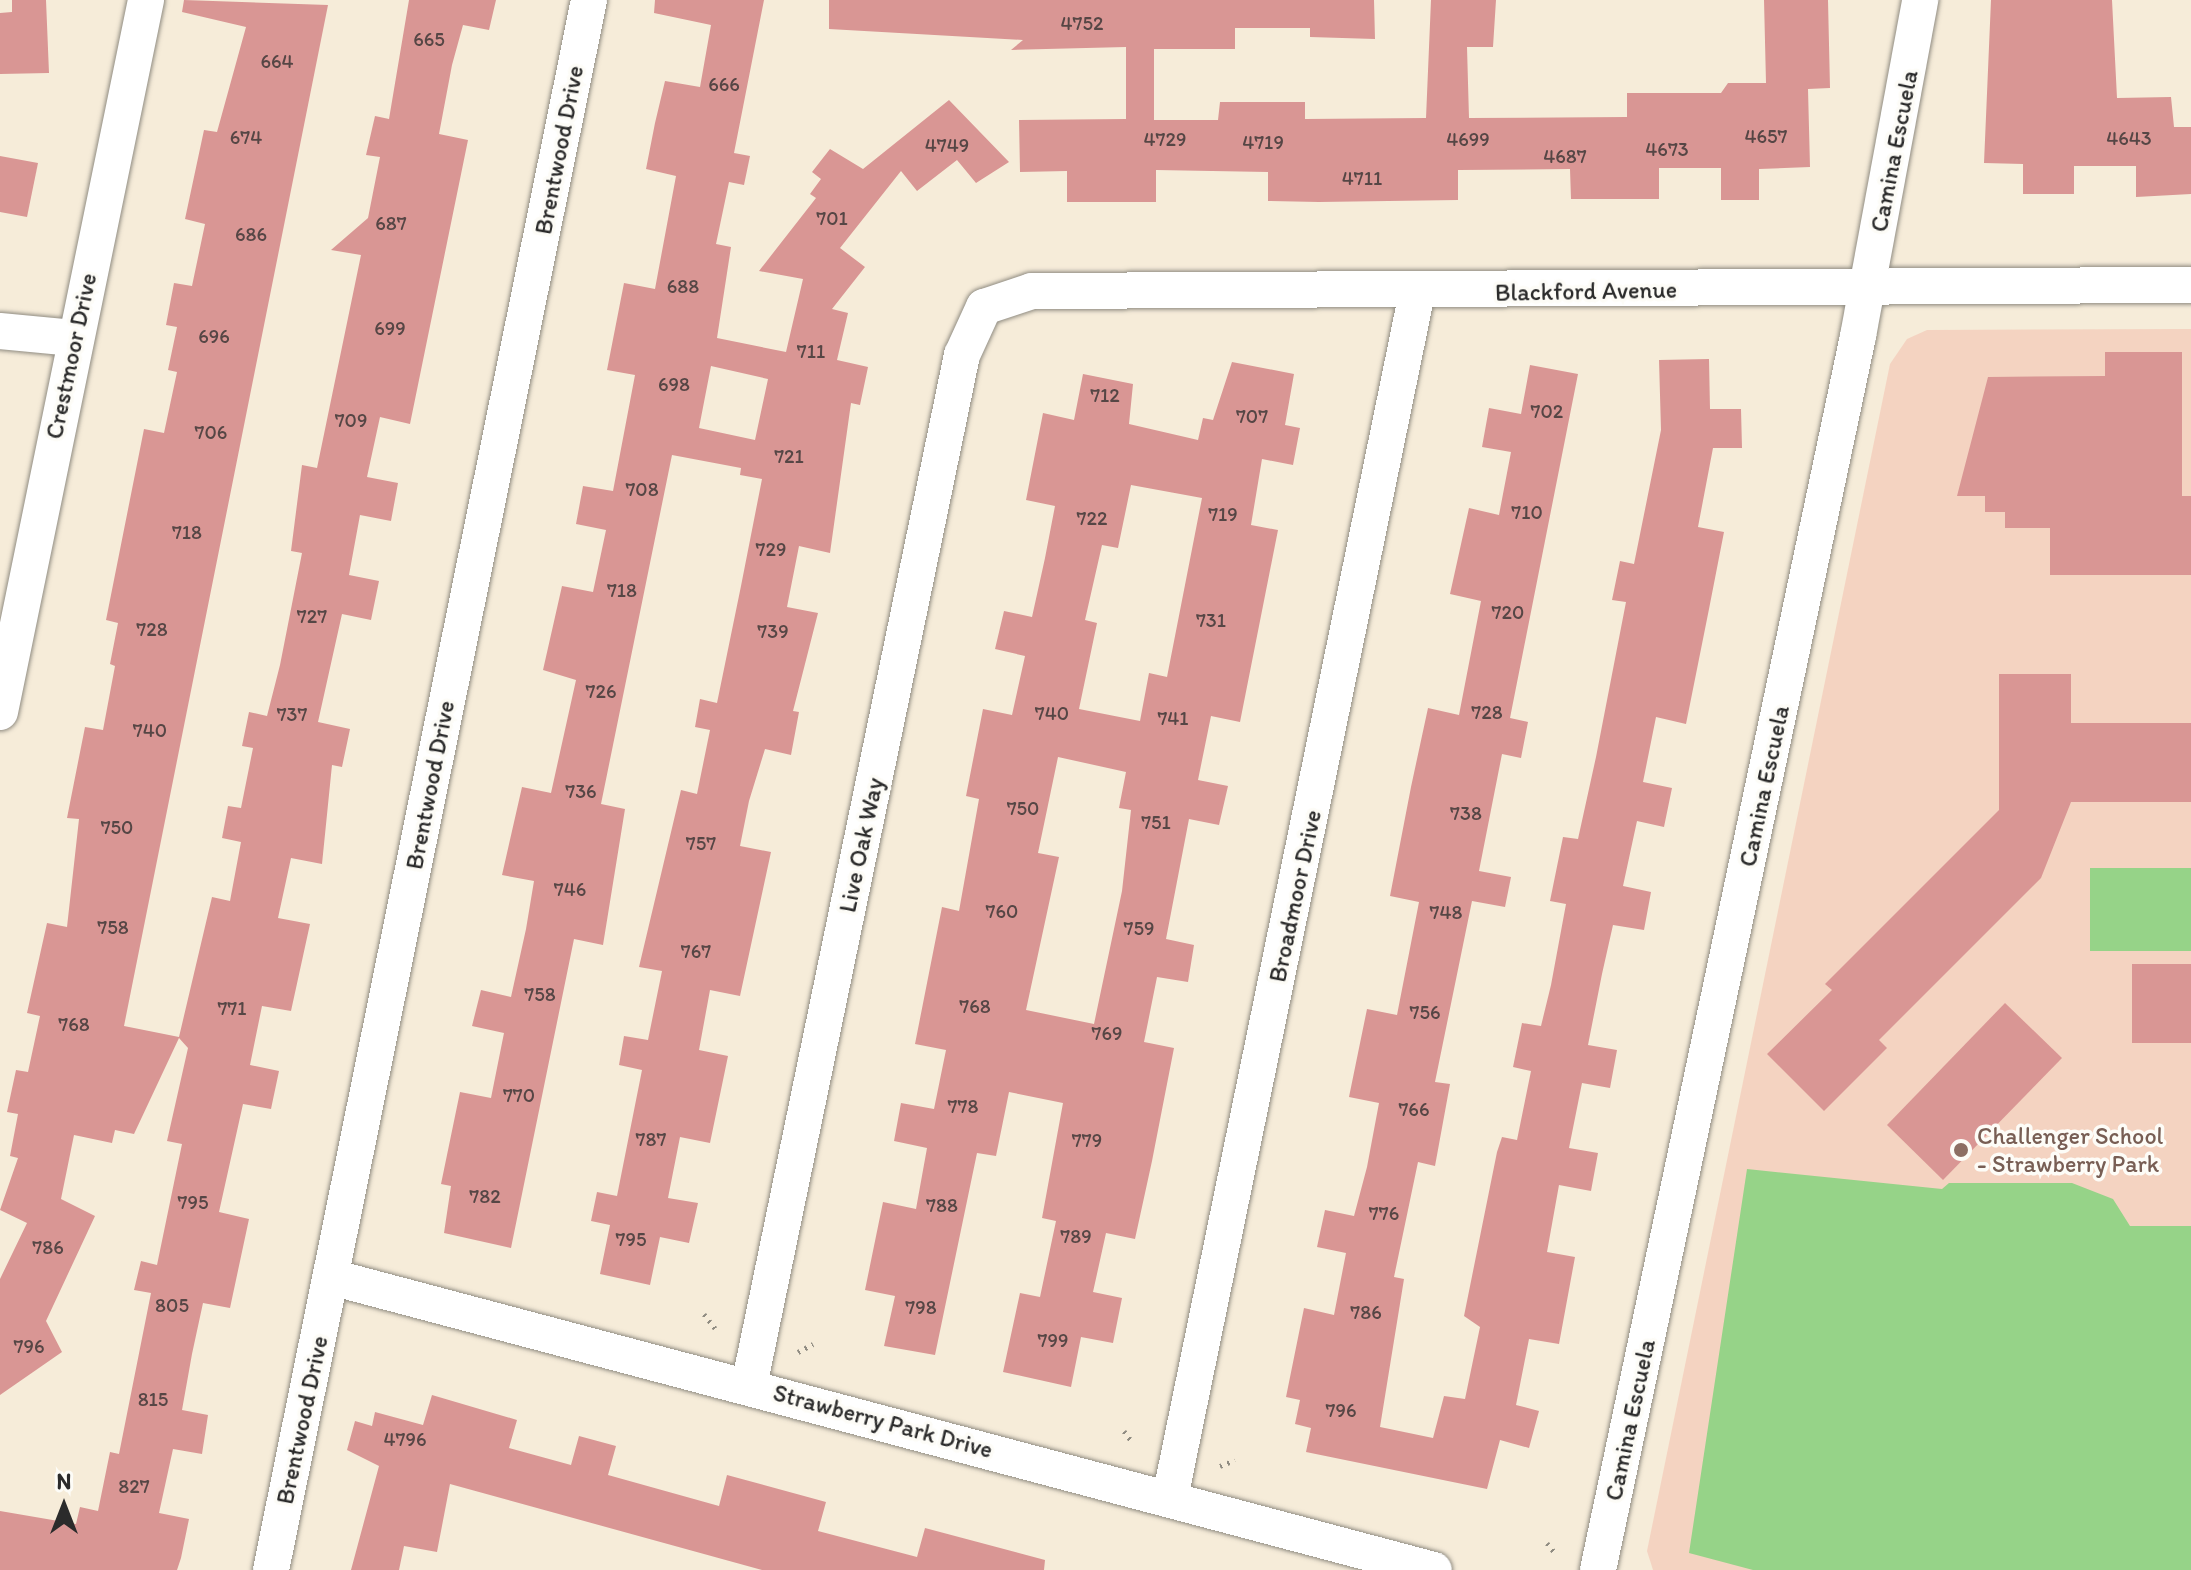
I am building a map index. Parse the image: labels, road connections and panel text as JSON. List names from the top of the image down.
{
  "streets": {
    "street": [
      "Brentwood Drive",
      "Camina Escuela",
      "Blackford Avenue",
      "Crestmoor Drive",
      "Live Oak Way",
      "Broadmoor Drive",
      "Strawberry Park Drive"
    ]
  },
  "crossings": [
    ["Brentwood Drive", "Strawberry Park Drive"],
    ["Camina Escuela", "Blackford Avenue"],
    ["Blackford Avenue", "Live Oak Way"],
    ["Blackford Avenue", "Broadmoor Drive"],
    ["Live Oak Way", "Strawberry Park Drive"],
    ["Broadmoor Drive", "Strawberry Park Drive"]
  ],
  "places": ["Challenger School - Strawberry Park"],
  "house_numbers": [
    "4752",
    "665",
    "664",
    "666",
    "4657",
    "674",
    "4643",
    "4729",
    "4699",
    "4719",
    "4749",
    "4673",
    "4687",
    "4711",
    "701",
    "687",
    "686",
    "688",
    "699",
    "696",
    "711",
    "698",
    "712",
    "702",
    "707",
    "709",
    "706",
    "721",
    "708",
    "710",
    "719",
    "722",
    "718",
    "729",
    "718",
    "720",
    "727",
    "731",
    "728",
    "739",
    "726",
    "728",
    "740",
    "737",
    "741",
    "740",
    "736",
    "750",
    "738",
    "751",
    "750",
    "757",
    "746",
    "760",
    "748",
    "758",
    "759",
    "767",
    "758",
    "768",
    "771",
    "756",
    "768",
    "769",
    "770",
    "778",
    "766",
    "787",
    "779",
    "782",
    "795",
    "788",
    "776",
    "789",
    "795",
    "786",
    "805",
    "798",
    "786",
    "799",
    "796",
    "815",
    "796",
    "4796",
    "827"
  ],
  "north": "top"
}
